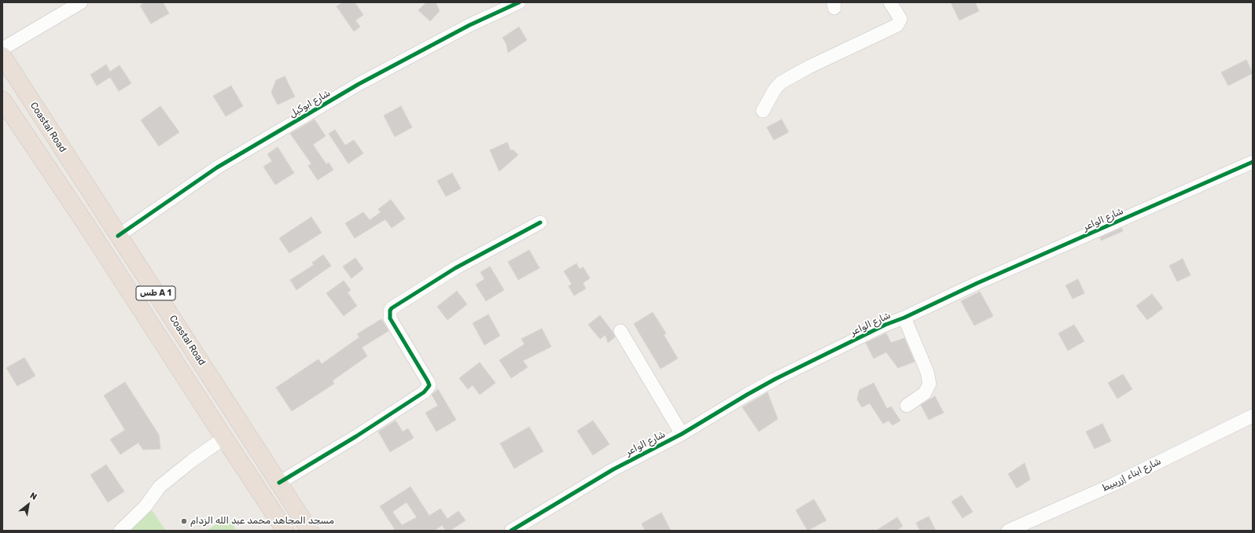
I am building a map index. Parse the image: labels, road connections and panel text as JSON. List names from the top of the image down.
{
  "streets": {
    "highway": ["Coastal Road", "طس A 1"],
    "street": ["شارع ابوكيل", "شارع الواعر", "شارع ابناء إزريبيط"]
  },
  "crossings": [
    ["شارع ابوكيل", "Coastal Road"]
  ],
  "places": ["مسجد المجاهد محمد عبد الله الزدام"],
  "north": "top right"
}
